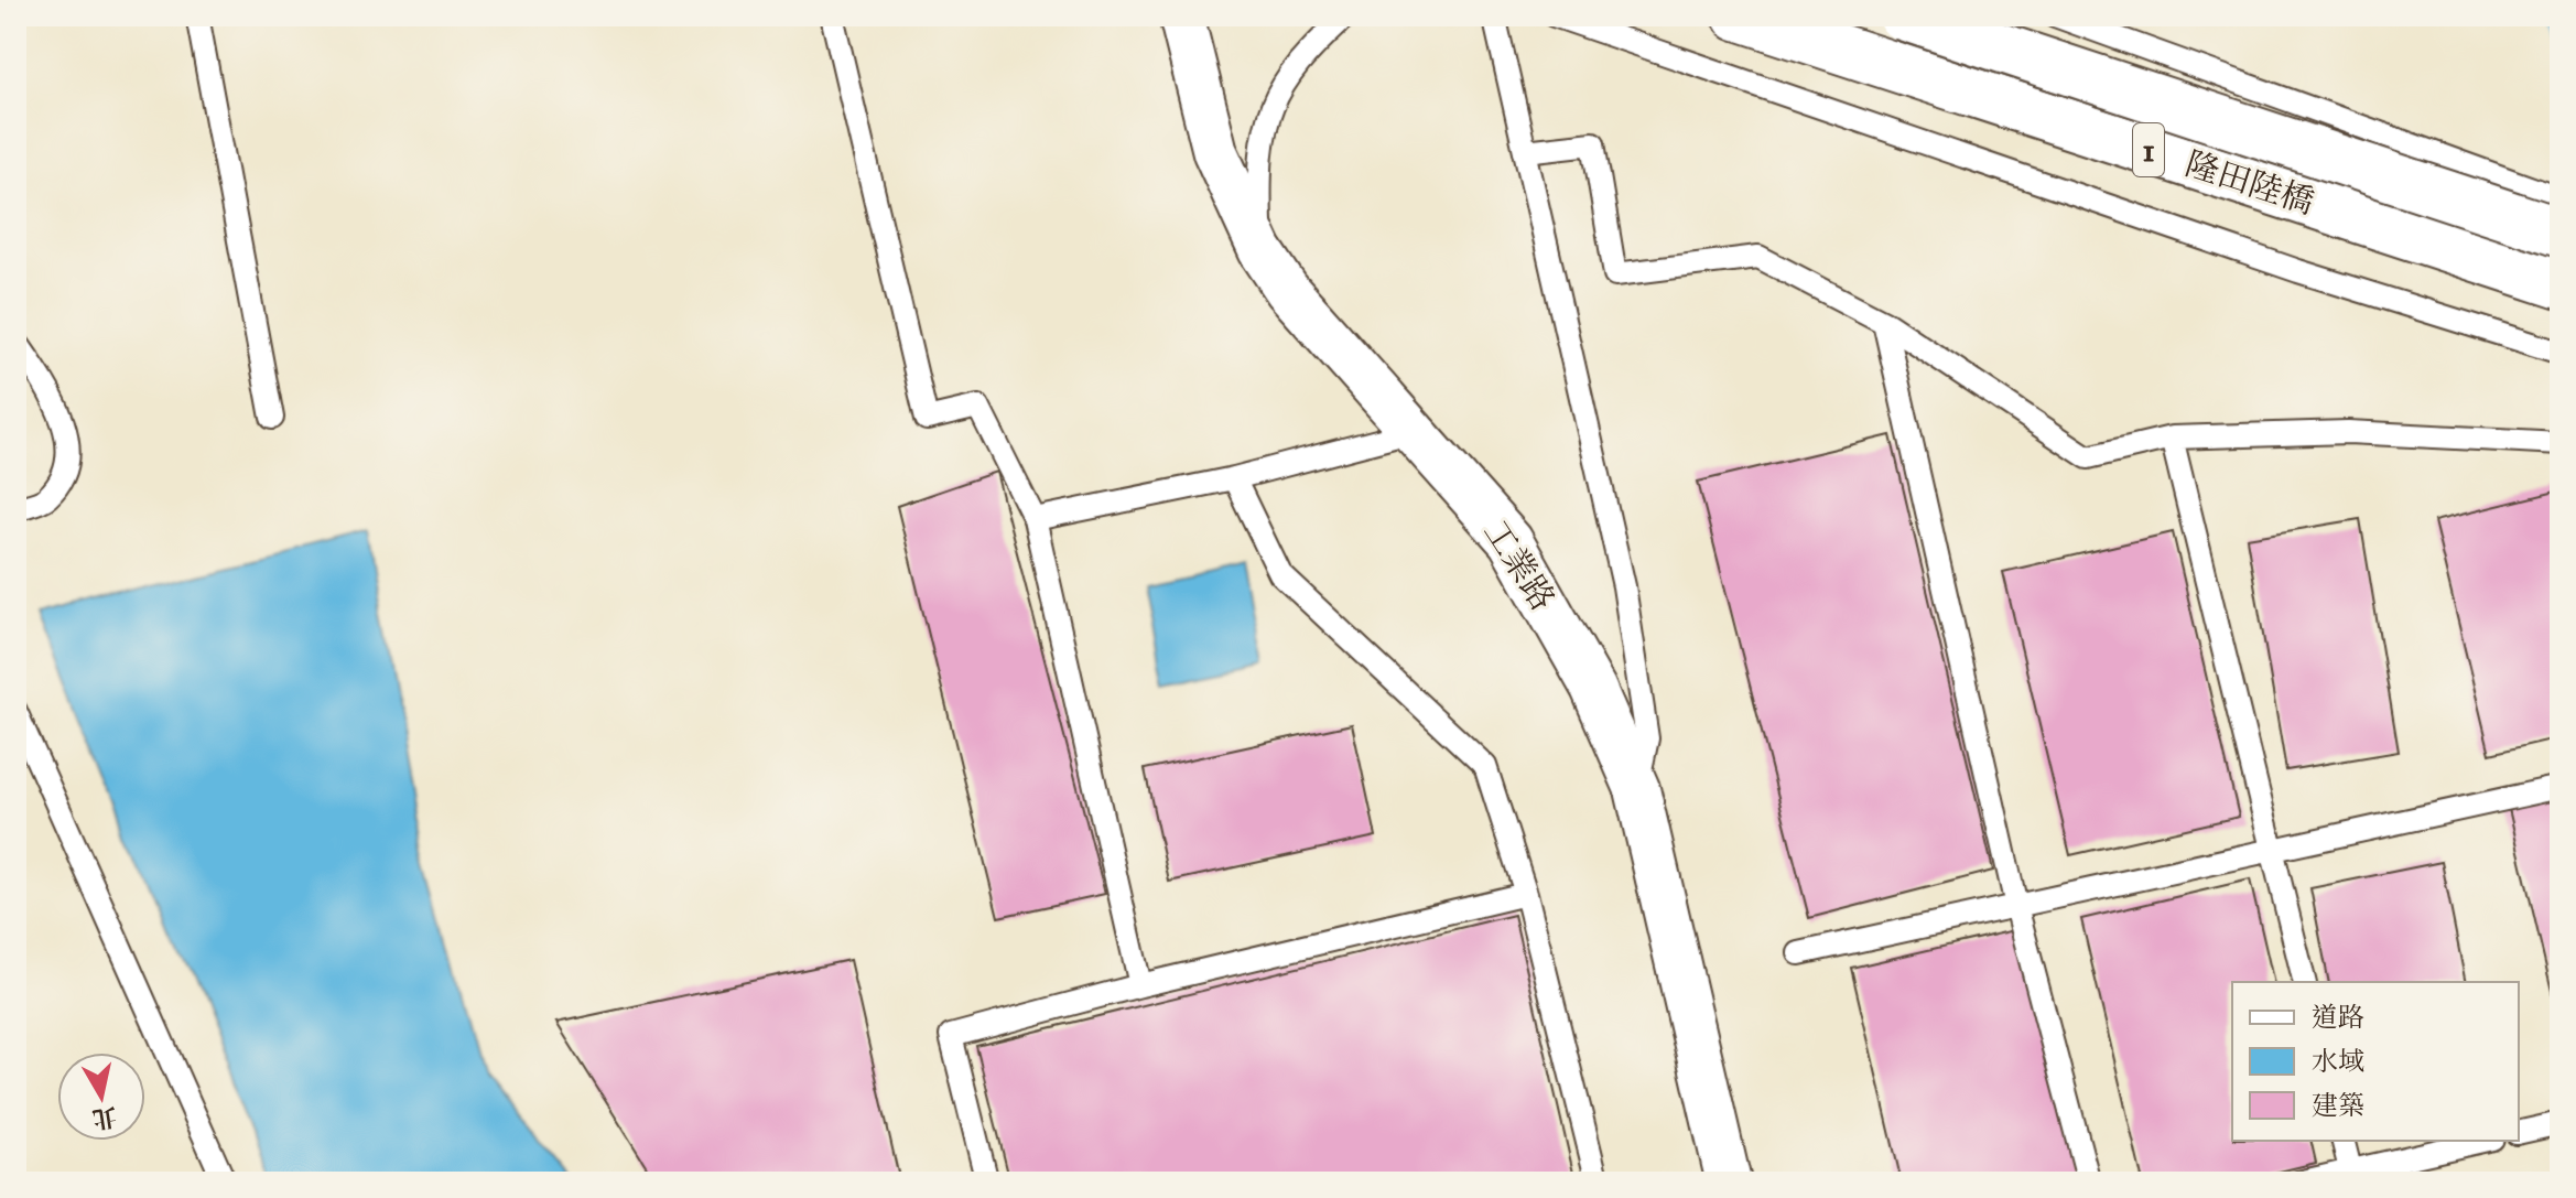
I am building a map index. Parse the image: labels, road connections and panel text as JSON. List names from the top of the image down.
{
  "streets": {
    "main road": ["1", "隆田陸橋"],
    "street": ["工業路"]
  },
  "legend": ["道路", "水域", "建築"],
  "north": "bottom"
}
